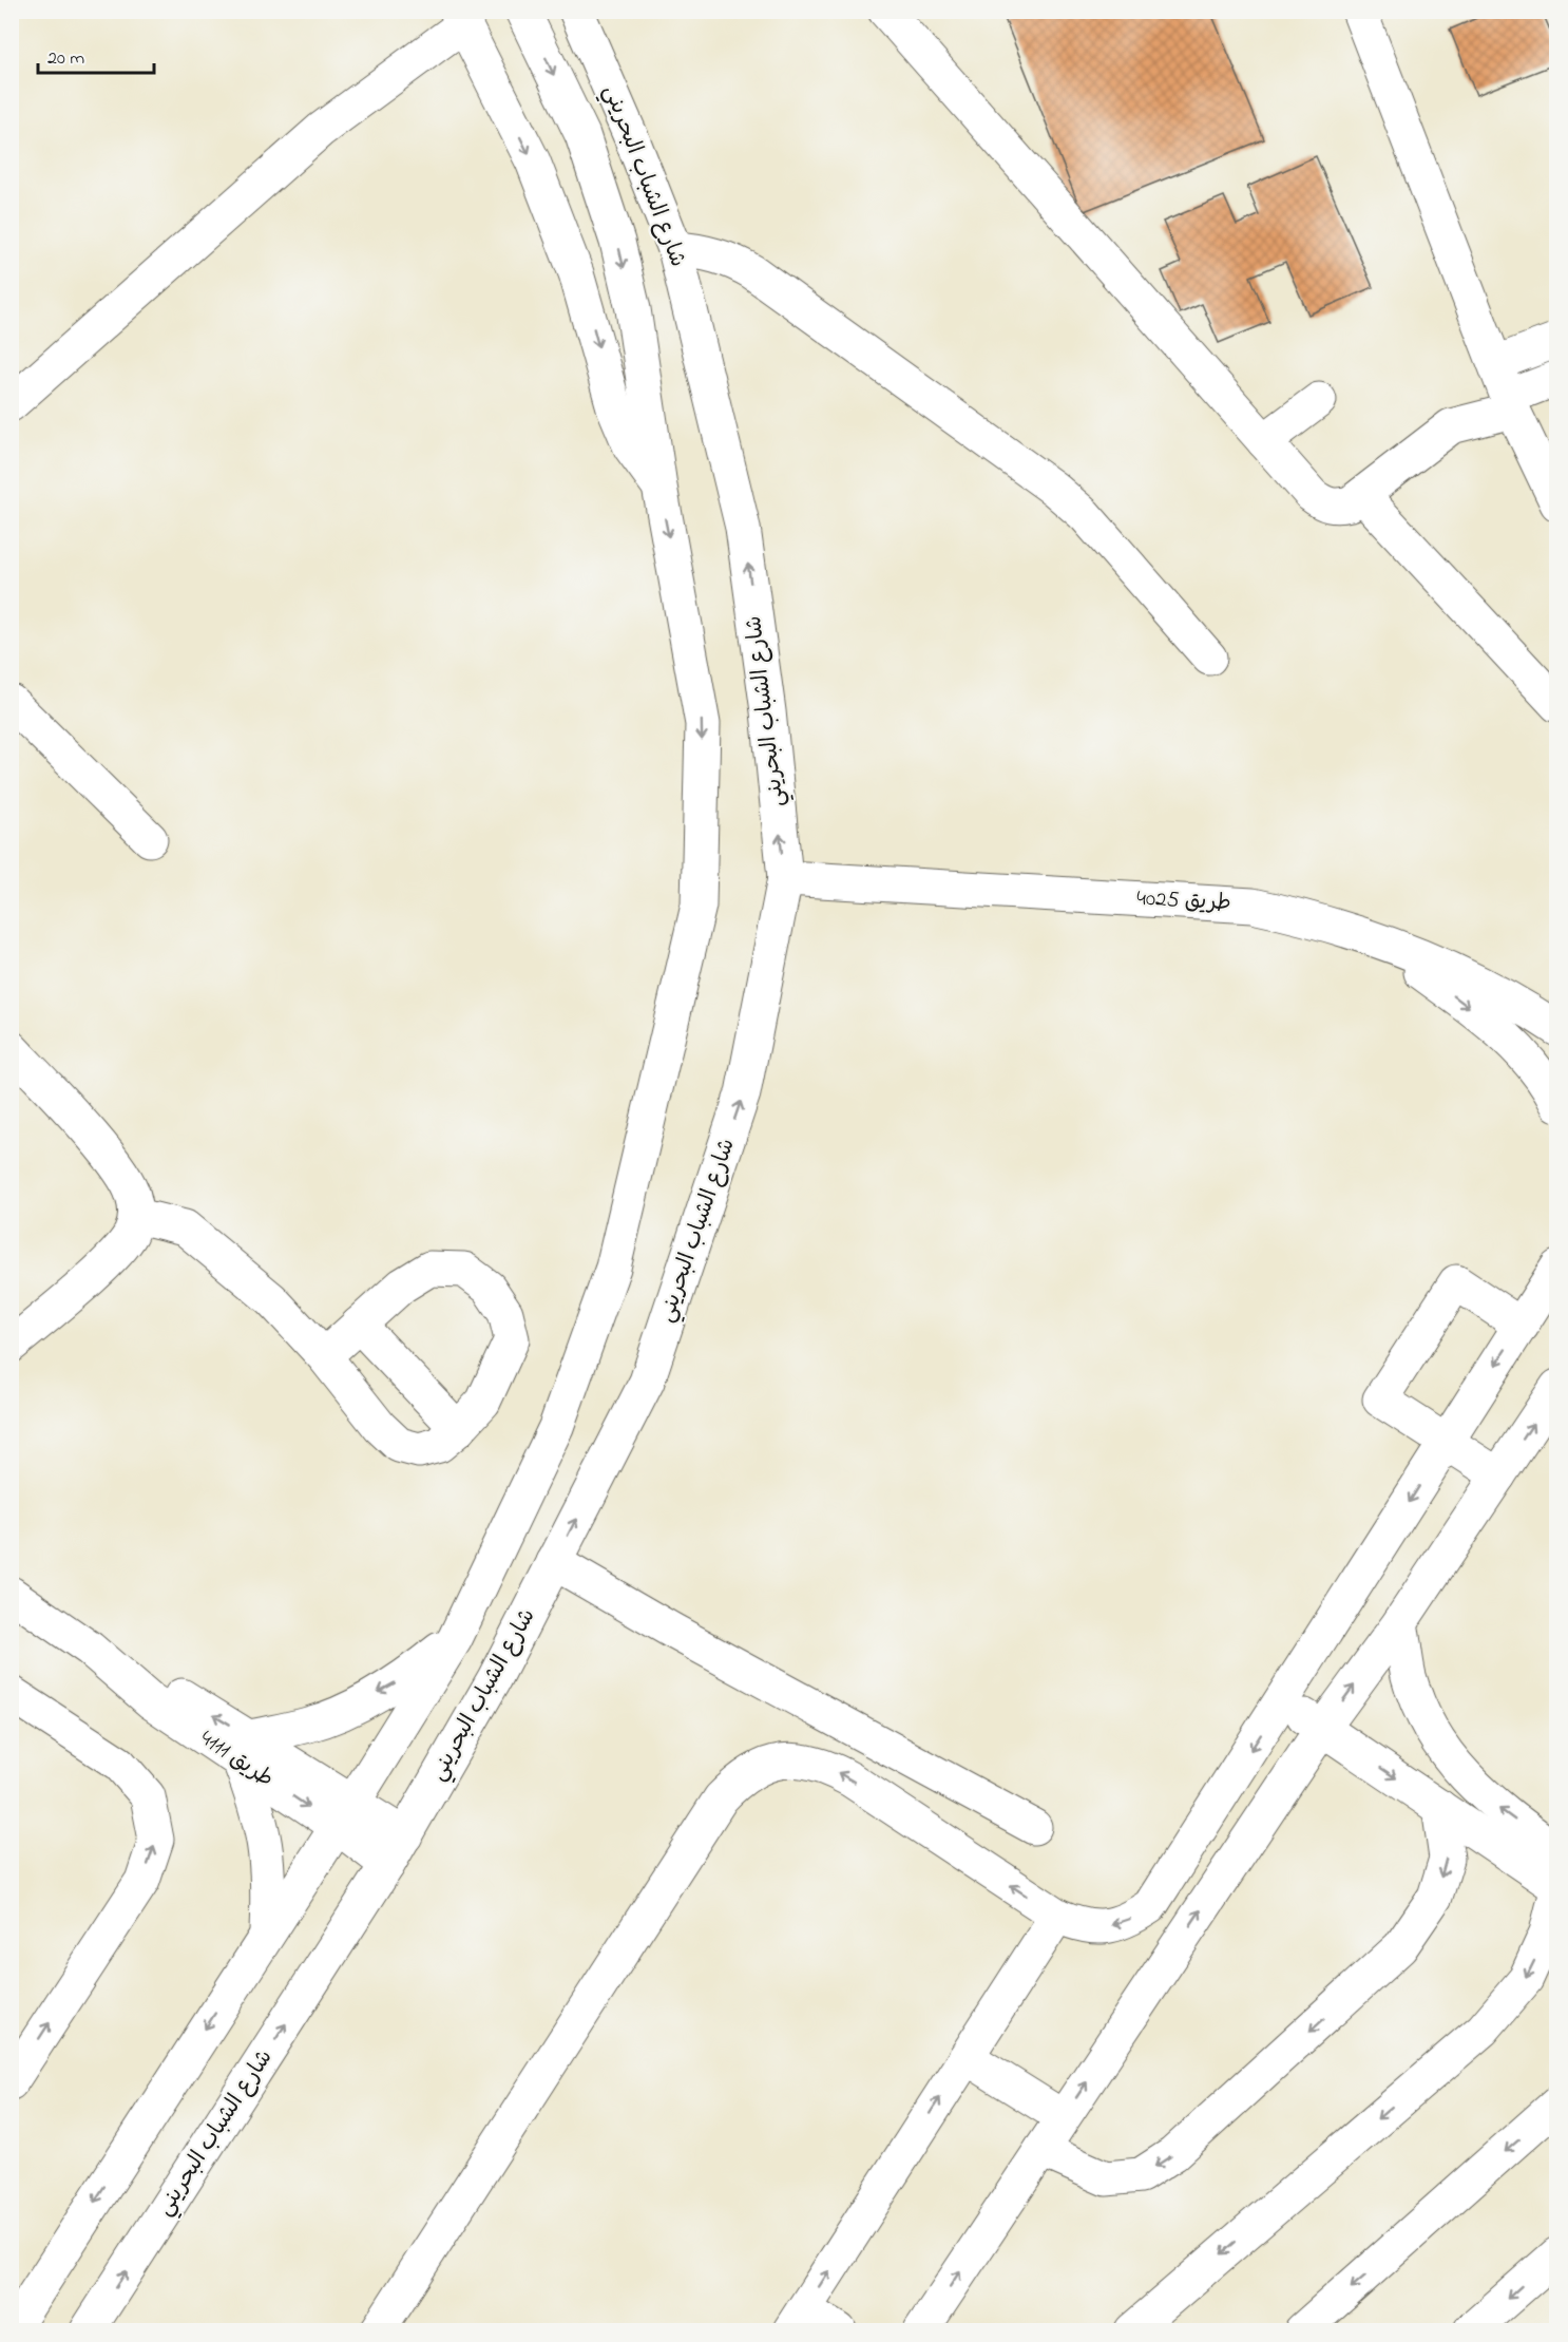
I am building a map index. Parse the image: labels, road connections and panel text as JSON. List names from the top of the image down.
{
  "streets": {
    "street": ["شارع الشباب البحريني", "طريق 4025", "طريق 4111"]
  },
  "crossings": [
    ["شارع الشباب البحريني", "طريق 4025"],
    ["شارع الشباب البحريني", "طريق 4111"]
  ],
  "scale_bar": "20 m"
}
